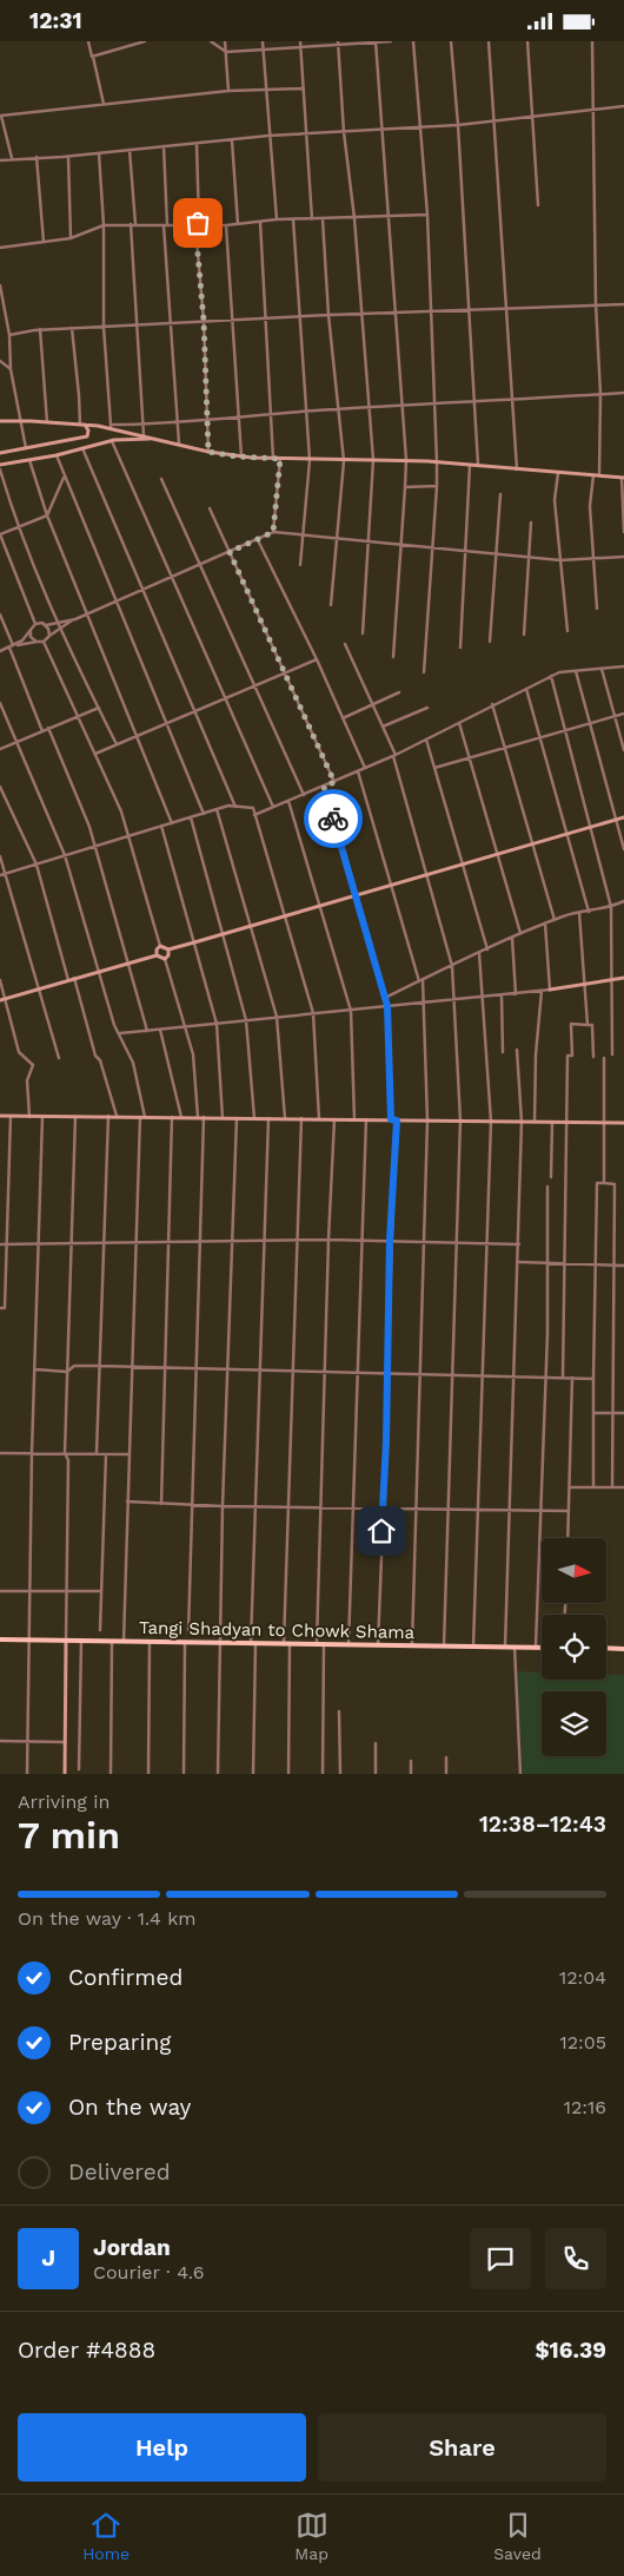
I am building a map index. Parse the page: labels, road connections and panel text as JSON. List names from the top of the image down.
{
  "streets": {
    "main road": ["Tangi Shadyan to Chowk Shama"]
  },
  "north": "right",
  "page": {
    "status": "12:31",
    "heading": ["7 min", "Arriving in", "12:38–12:43"],
    "panel": [
      "Jordan",
      "Courier · 4.6",
      "Order #4888",
      "$16.39"
    ],
    "bar": "On the way · 1.4 km",
    "list": [
      ["Confirmed", "12:04"],
      ["Preparing", "12:05"],
      ["On the way", "12:16"],
      "Delivered"
    ],
    "round": "J",
    "buttons": ["Help", "Share"],
    "tabs": ["Home", "Map", "Saved"]
  }
}
